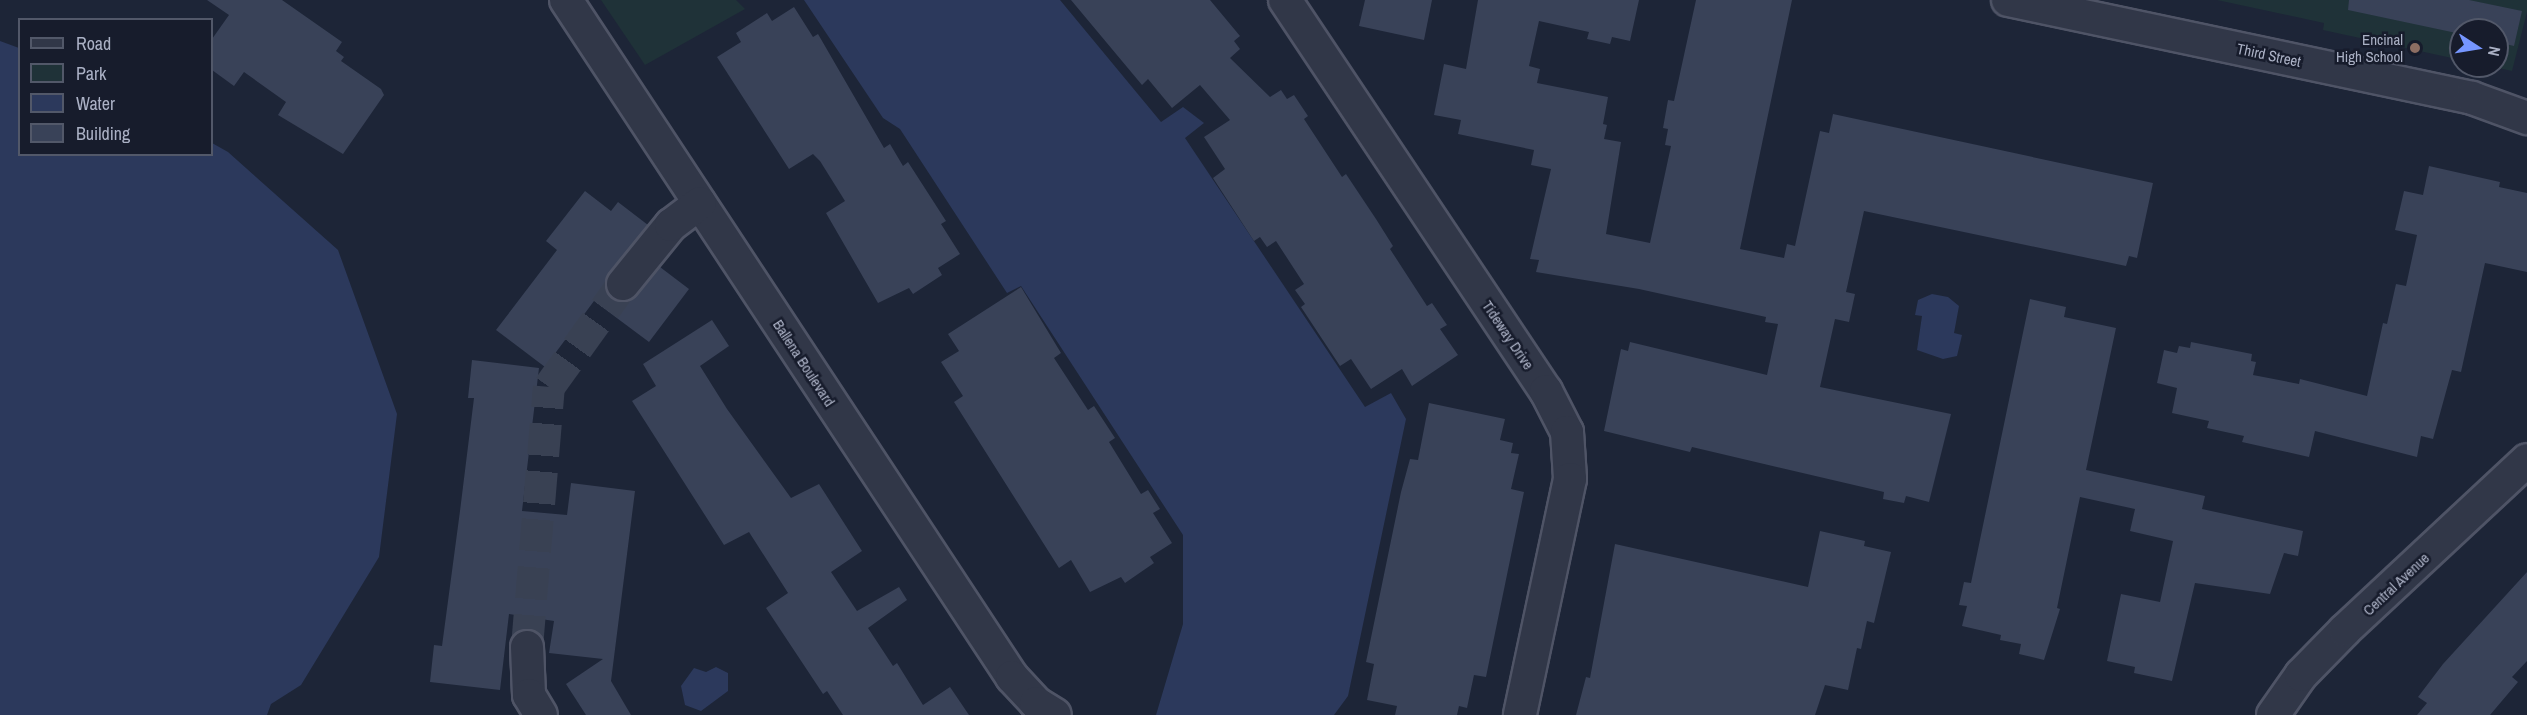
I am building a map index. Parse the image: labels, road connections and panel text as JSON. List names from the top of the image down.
{
  "streets": {
    "street": [
      "Third Street",
      "Tideway Drive",
      "Ballena Boulevard",
      "Central Avenue"
    ]
  },
  "places": ["Encinal High School"],
  "legend": [
    "Road",
    "Park",
    "Water",
    "Building"
  ],
  "north": "right"
}
